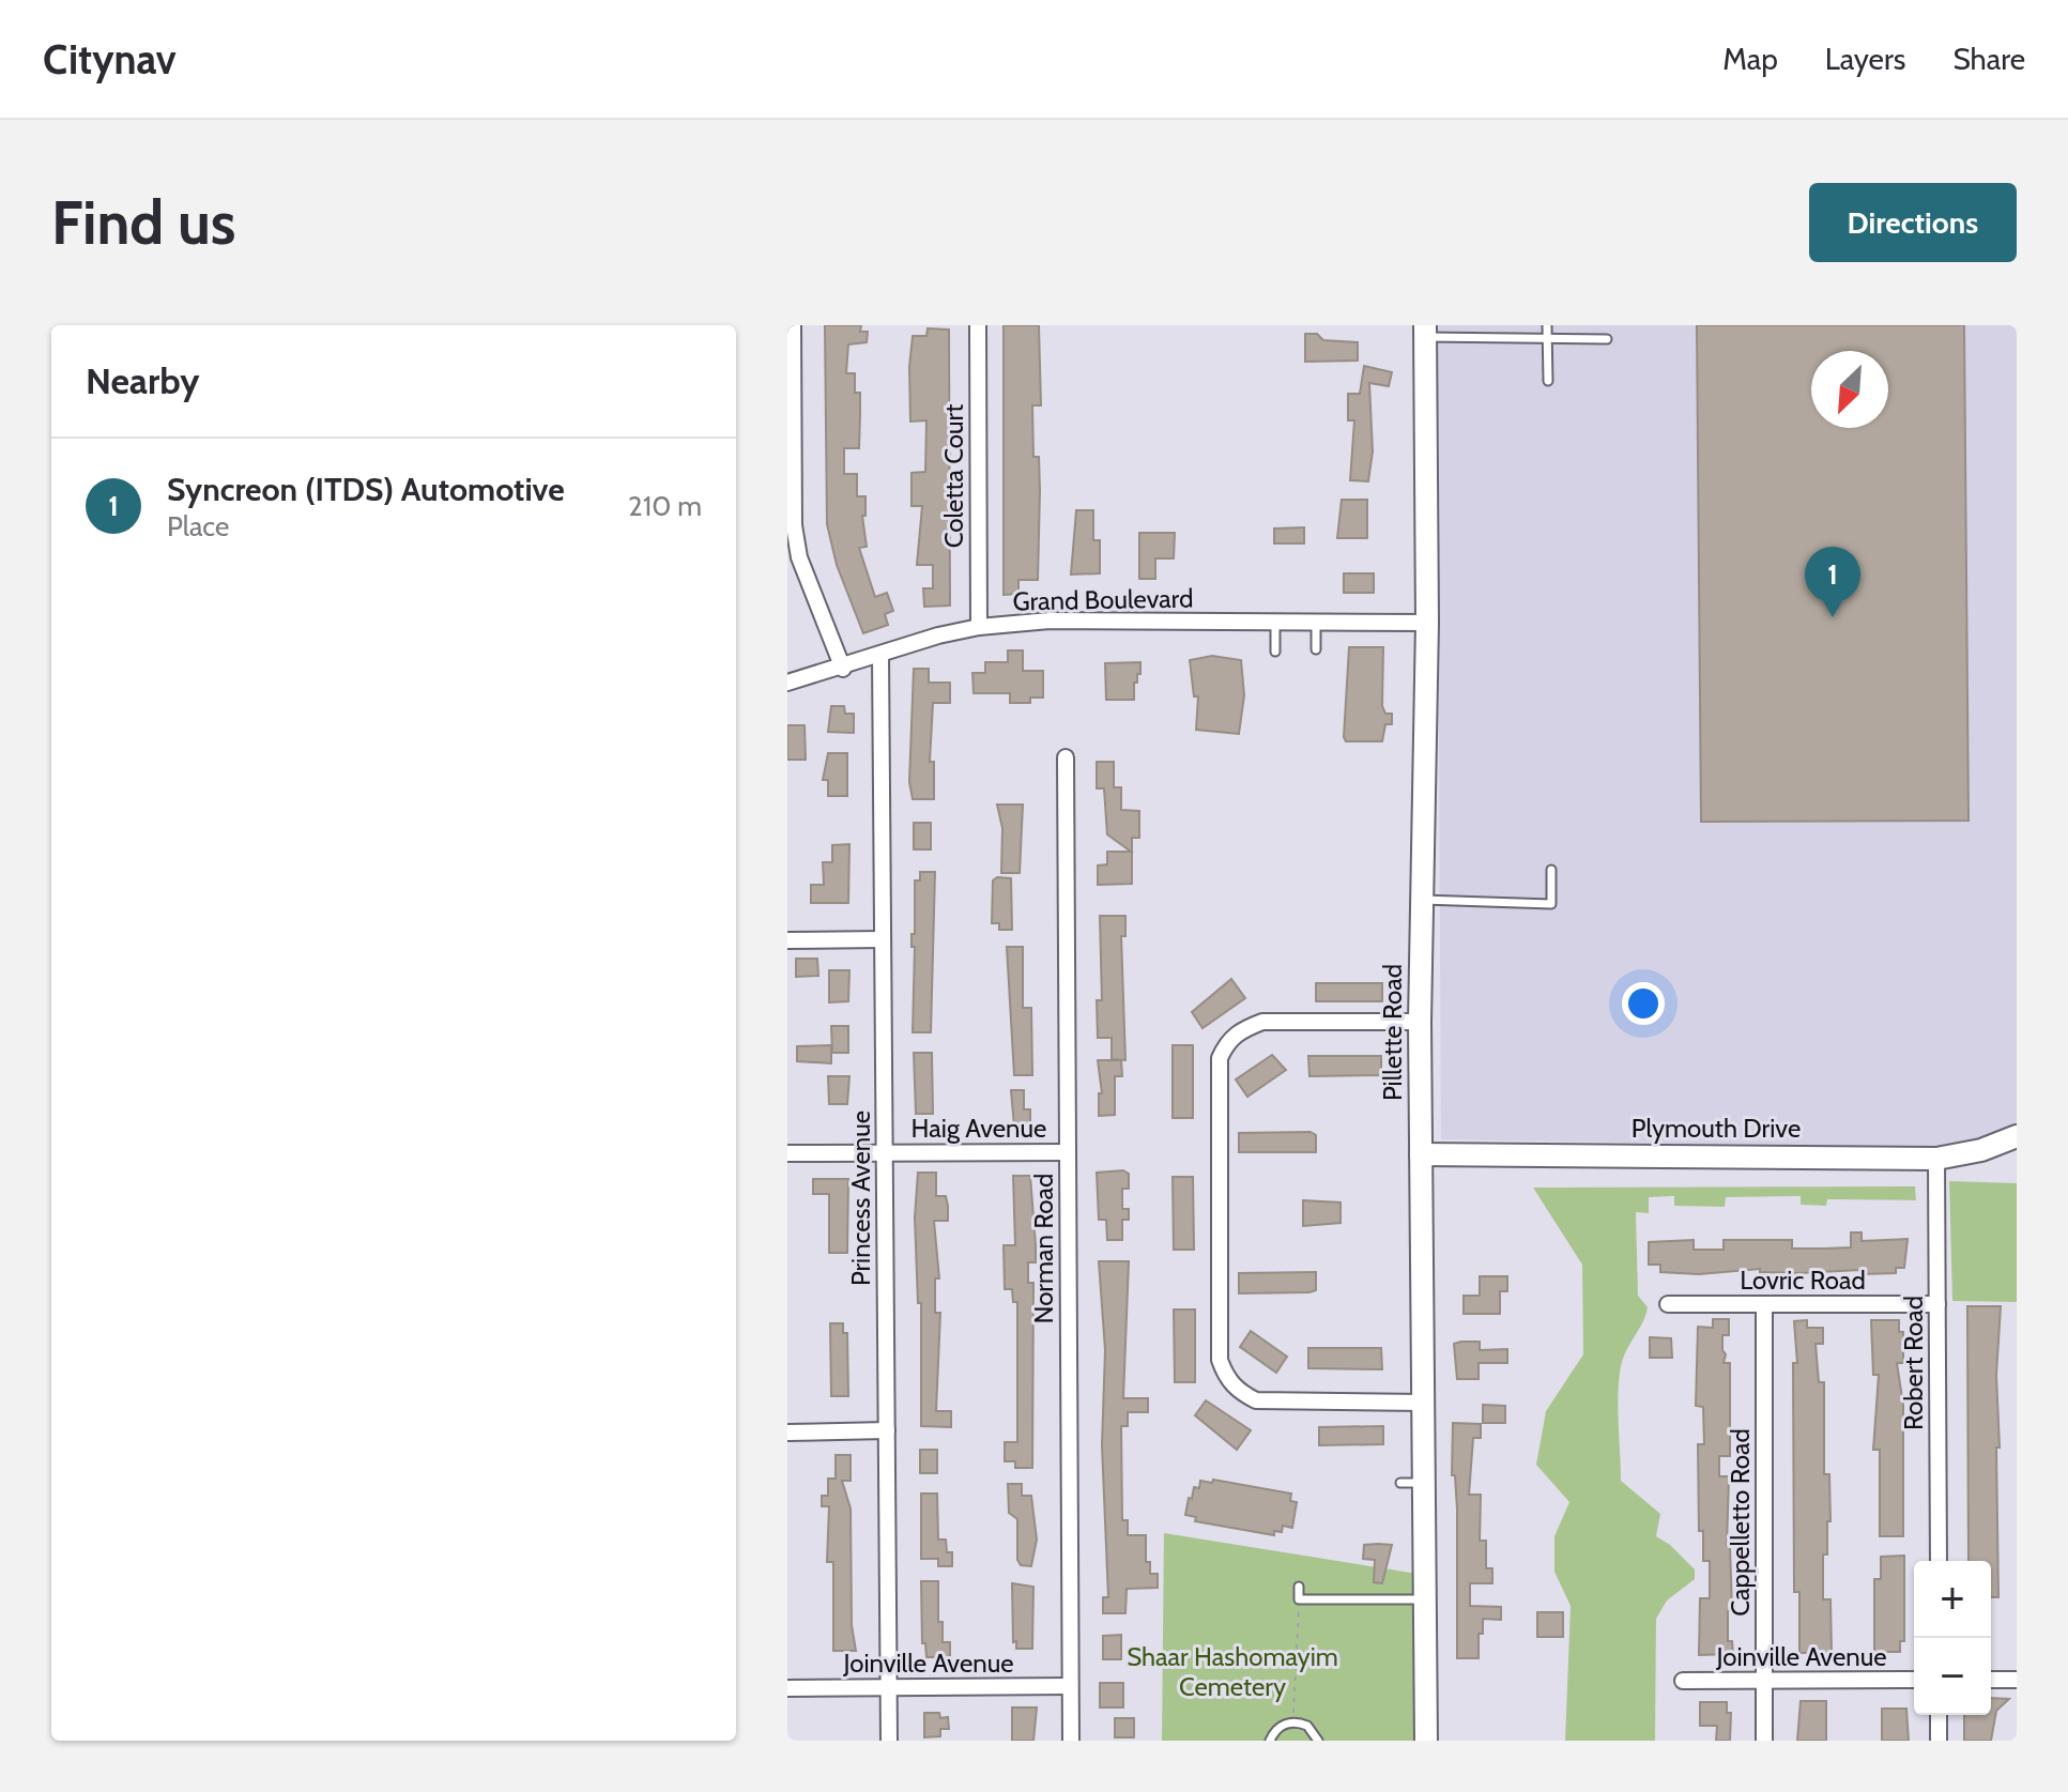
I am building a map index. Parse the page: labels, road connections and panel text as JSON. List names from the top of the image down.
{
  "streets": {
    "street": [
      "Coletta Court",
      "Grand Boulevard",
      "Pillette Road",
      "Haig Avenue",
      "Plymouth Drive",
      "Princess Avenue",
      "Norman Road",
      "Lovric Road",
      "Robert Road",
      "Cappelletto Road",
      "Joinville Avenue"
    ]
  },
  "crossings": [
    ["Coletta Court", "Grand Boulevard"],
    ["Grand Boulevard", "Pillette Road"],
    ["Grand Boulevard", "Princess Avenue"],
    ["Pillette Road", "Plymouth Drive"],
    ["Haig Avenue", "Princess Avenue"],
    ["Haig Avenue", "Norman Road"],
    ["Plymouth Drive", "Robert Road"],
    ["Princess Avenue", "Joinville Avenue"],
    ["Norman Road", "Joinville Avenue"],
    ["Lovric Road", "Robert Road"],
    ["Lovric Road", "Cappelletto Road"],
    ["Cappelletto Road", "Joinville Avenue"]
  ],
  "parks": ["Shaar Hashomayim Cemetery"],
  "north": "bottom left",
  "page": {
    "header": "Citynav",
    "nav": ["Map", "Layers", "Share"],
    "buttons": "Directions",
    "title": "Find us",
    "heading": "Nearby",
    "list": [
      {
        "mark": "1",
        "name": "Syncreon (ITDS) Automotive",
        "note": "Place",
        "value": "210 m"
      }
    ],
    "pins": "1",
    "map_buttons": ["+", "−"]
  }
}
